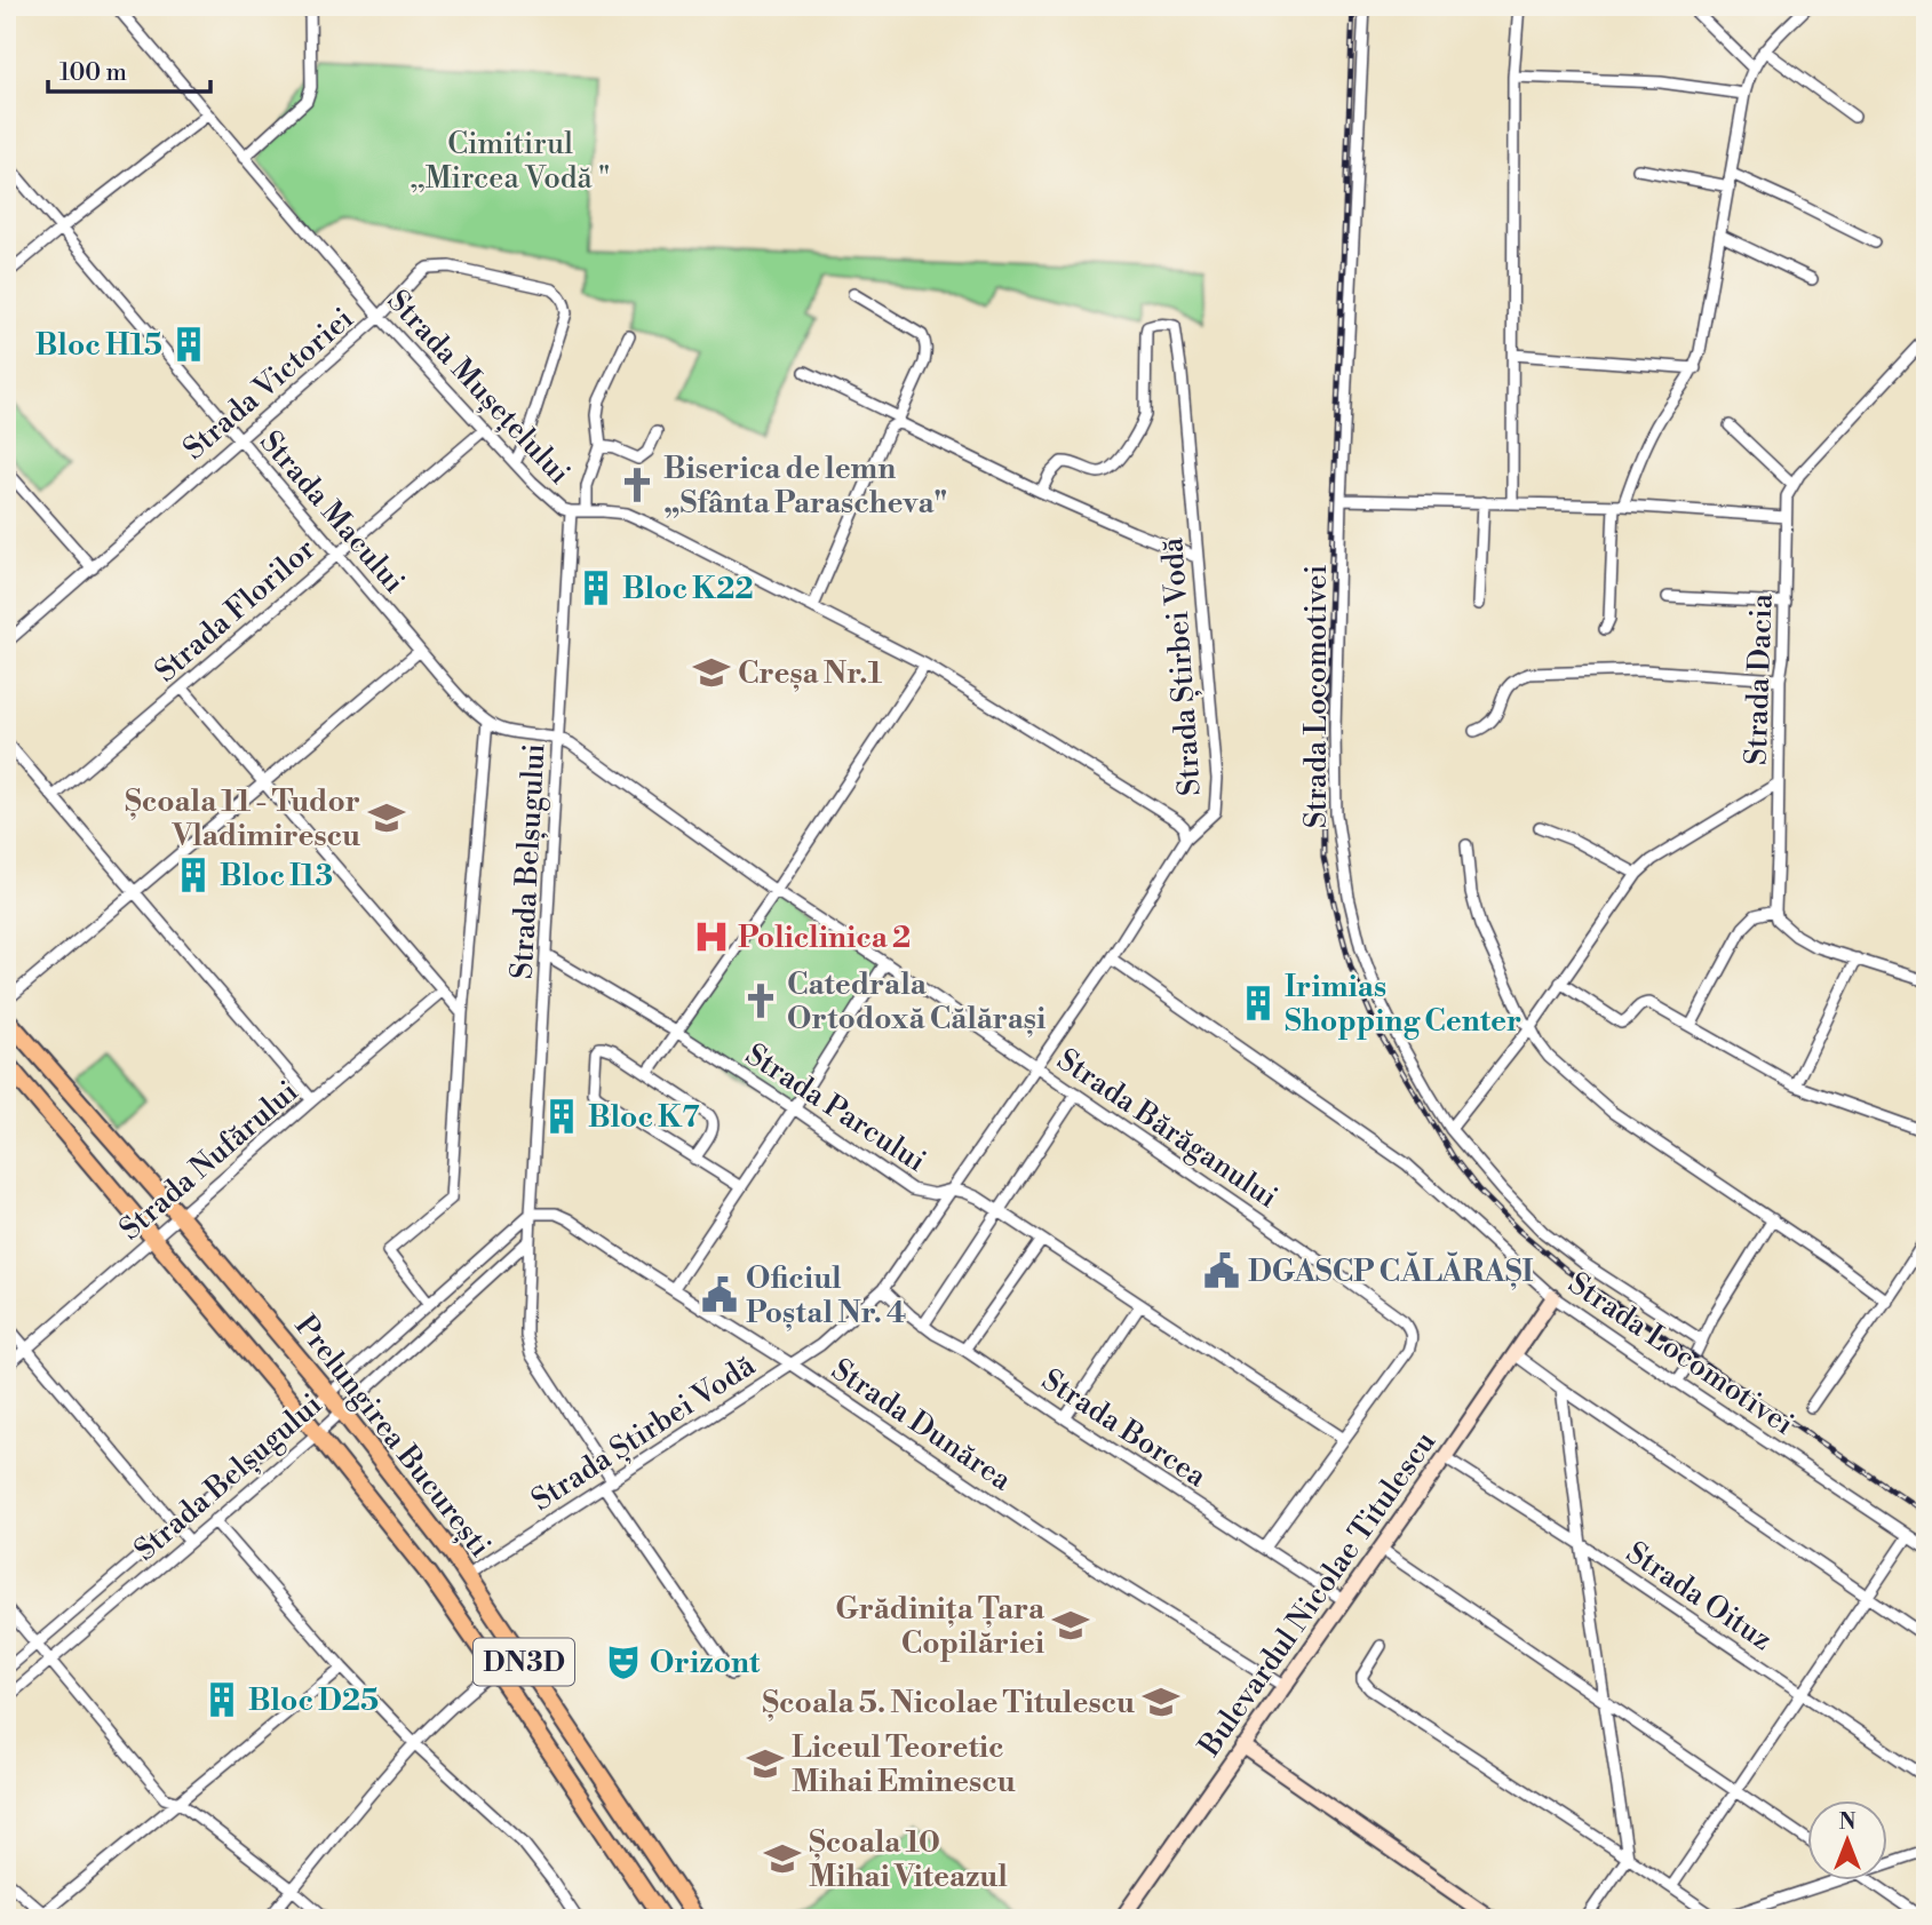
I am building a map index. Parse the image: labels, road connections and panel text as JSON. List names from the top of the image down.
{
  "streets": {
    "main road": ["Prelungirea București", "Bulevardul Nicolae Titulescu", "DN3D"],
    "street": [
      "Strada Victoriei",
      "Strada Mușețelului",
      "Strada Macului",
      "Strada Florilor",
      "Strada Știrbei Vodă",
      "Strada Dacia",
      "Strada Locomotivei",
      "Strada Belșugului",
      "Strada Parcului",
      "Strada Bărăganului",
      "Strada Nufărului",
      "Strada Dunărea",
      "Strada Borcea",
      "Strada Oituz"
    ]
  },
  "crossings": [
    ["Strada Victoriei", "Strada Mușețelului"],
    ["Strada Victoriei", "Strada Macului"],
    ["Strada Mușețelului", "Strada Florilor"],
    ["Strada Mușețelului", "Strada Știrbei Vodă"],
    ["Strada Mușețelului", "Strada Belșugului"],
    ["Strada Macului", "Strada Florilor"],
    ["Strada Macului", "Strada Belșugului"],
    ["Strada Macului", "Strada Bărăganului"],
    ["Strada Știrbei Vodă", "Strada Locomotivei"],
    ["Strada Știrbei Vodă", "Strada Parcului"],
    ["Strada Știrbei Vodă", "Strada Bărăganului"],
    ["Strada Știrbei Vodă", "Strada Dunărea"],
    ["Strada Știrbei Vodă", "Strada Borcea"],
    ["Strada Știrbei Vodă", "Prelungirea București"],
    ["Strada Dacia", "Strada Locomotivei"],
    ["Strada Locomotivei", "Bulevardul Nicolae Titulescu"],
    ["Strada Belșugului", "Strada Parcului"],
    ["Strada Belșugului", "Strada Bărăganului"],
    ["Strada Belșugului", "Strada Dunărea"],
    ["Strada Belșugului", "Prelungirea București"],
    ["Strada Parcului", "Strada Bărăganului"],
    ["Strada Bărăganului", "Strada Borcea"],
    ["Strada Nufărului", "Prelungirea București"],
    ["Strada Dunărea", "Bulevardul Nicolae Titulescu"],
    ["Strada Borcea", "Bulevardul Nicolae Titulescu"],
    ["Bulevardul Nicolae Titulescu", "Strada Oituz"]
  ],
  "parks": ["Cimitirul „Mircea Vodă \""],
  "places": {
    "building": [
      "Bloc H15",
      "Bloc K22",
      "Bloc I13",
      "Irimias Shopping Center",
      "Bloc K7",
      "Bloc D25"
    ],
    "church": ["Biserica de lemn „Sfânta Parascheva\"", "Catedrala Ortodoxă Călărași"],
    "school or university": [
      "Creșa Nr.1",
      "Școala 11 - Tudor Vladimirescu",
      "Grădinița Țara Copilăriei",
      "Școala 5. Nicolae Titulescu",
      "Liceul Teoretic Mihai Eminescu",
      "Școala 10 Mihai Viteazul"
    ],
    "hospital": ["Policlinica 2"],
    "public building": ["DGASCP CĂLĂRAȘI", "Oficiul Poștal Nr. 4"],
    "theatre": ["Orizont"]
  },
  "scale_bar": "100 m",
  "north": "top"
}
